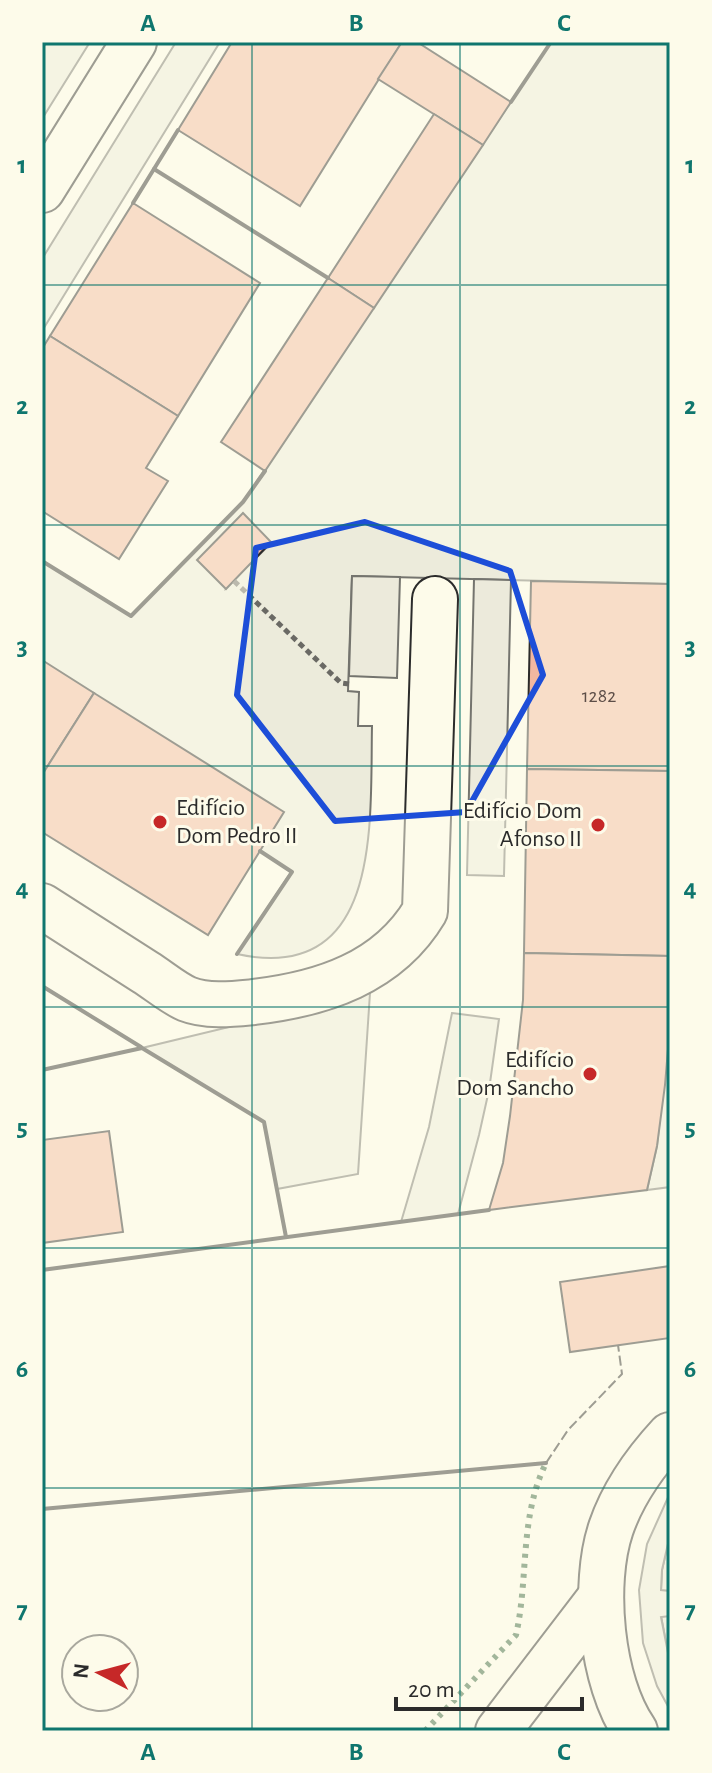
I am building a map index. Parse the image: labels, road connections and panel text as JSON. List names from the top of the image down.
{
  "places": ["Edifício Dom Pedro II", "Edifício Dom Afonso II", "Edifício Dom Sancho"],
  "house_numbers": ["1282"],
  "scale_bar": "20 m",
  "north": "left",
  "grid": {
    "columns": ["A", "B", "C"],
    "rows": [
      "1",
      "2",
      "3",
      "4",
      "5",
      "6",
      "7"
    ]
  }
}
